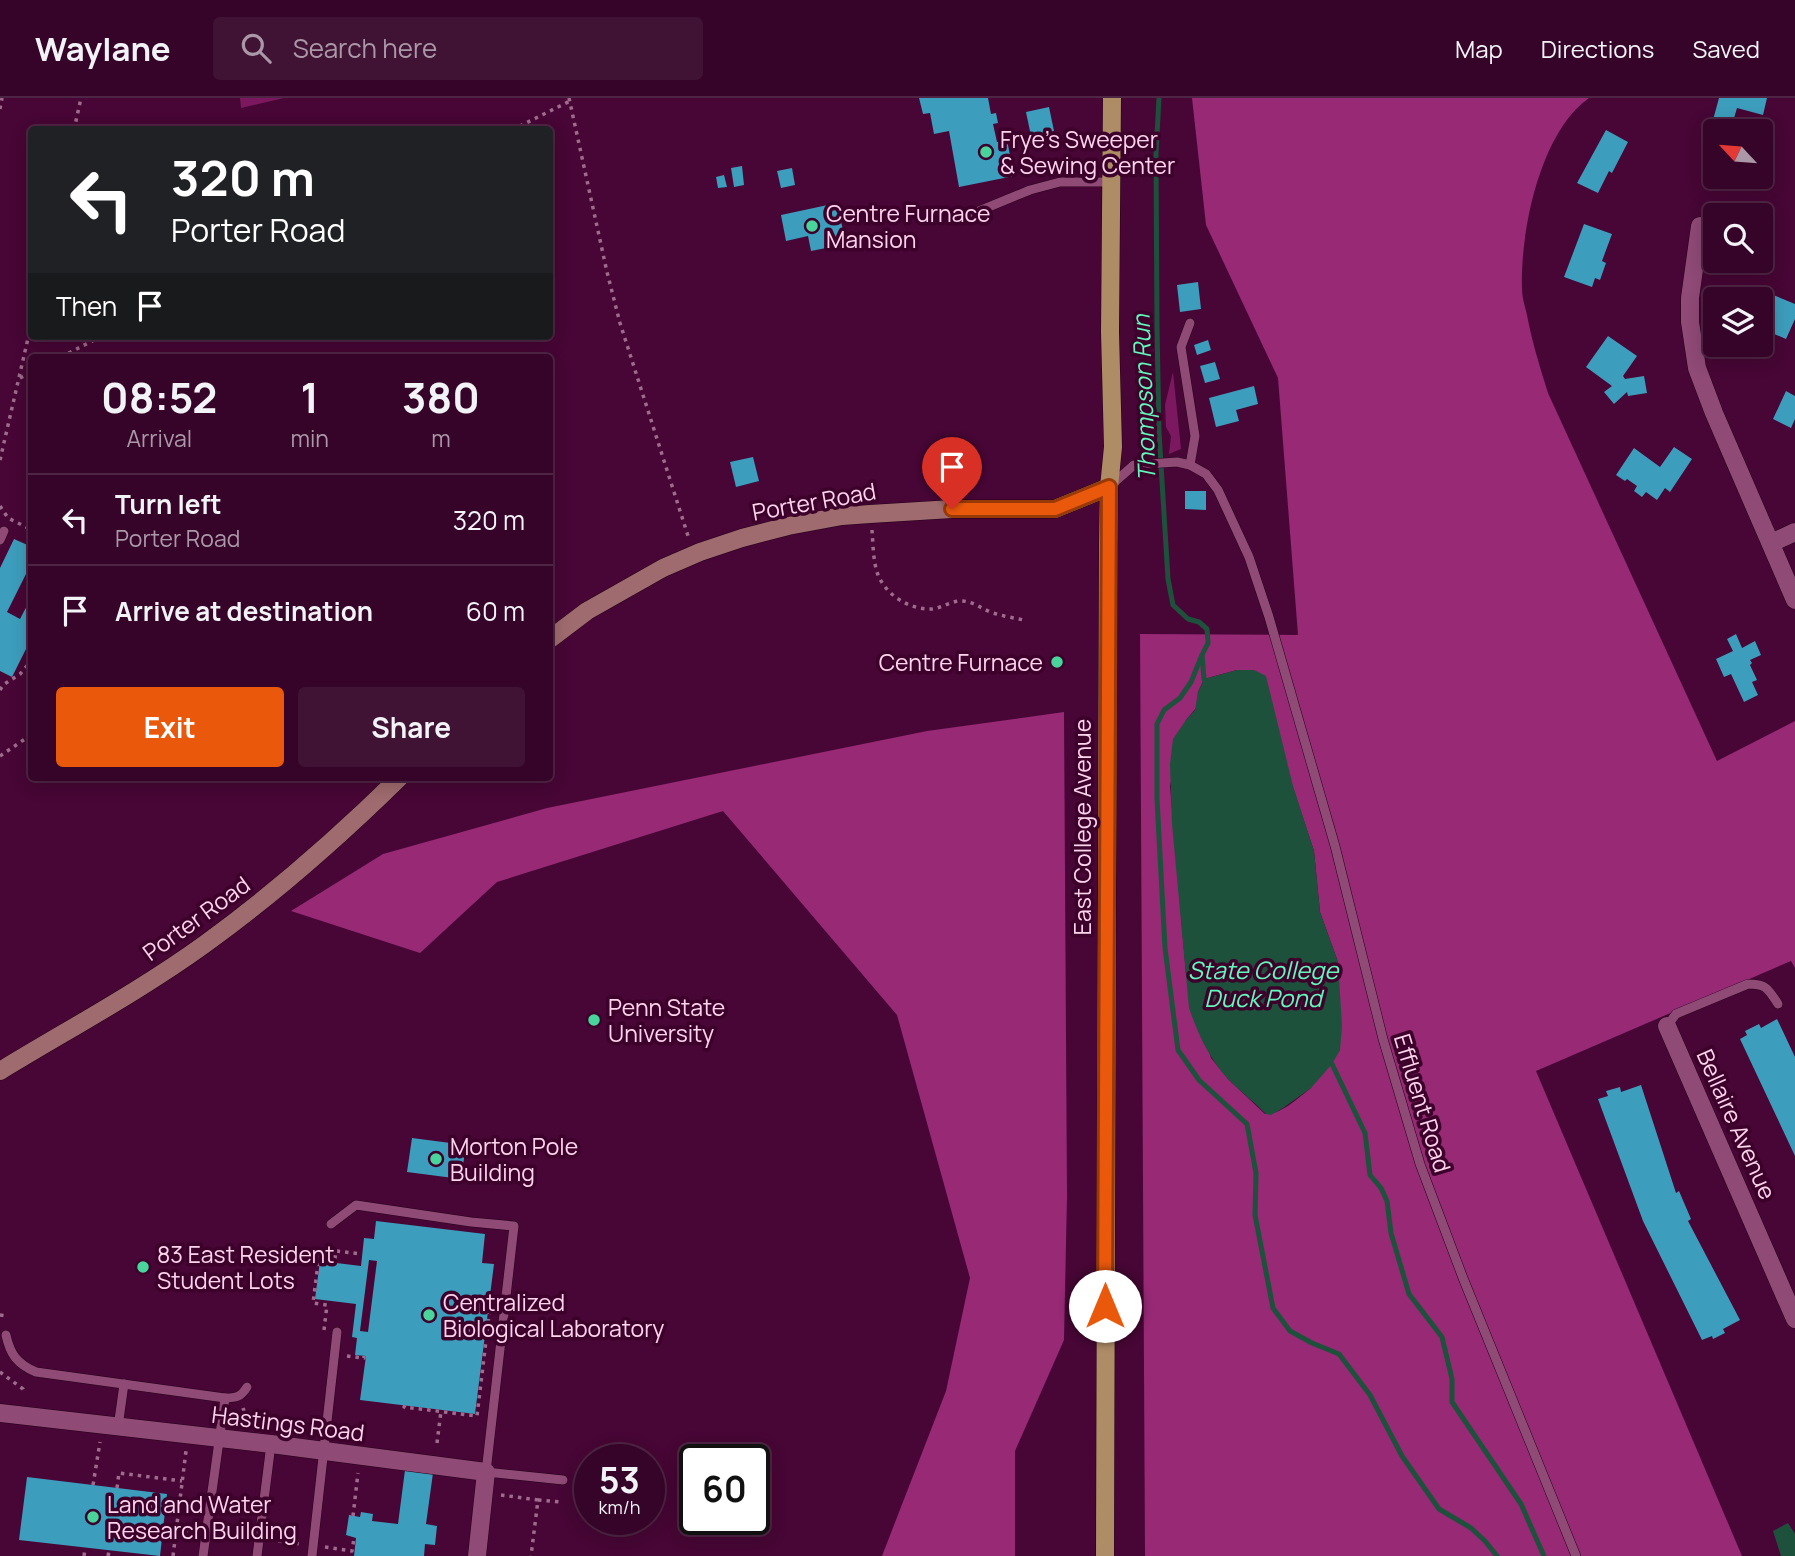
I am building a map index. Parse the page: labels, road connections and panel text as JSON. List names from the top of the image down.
{
  "streets": {
    "main road": ["East College Avenue"],
    "street": ["Porter Road", "Bellaire Avenue", "Hastings Road"],
    "lane": ["Effluent Road"]
  },
  "crossings": [
    ["Porter Road", "East College Avenue"]
  ],
  "water": ["Thompson Run", "State College Duck Pond"],
  "places": [
    "Frye's Sweeper & Sewing Center",
    "Centre Furnace Mansion",
    "Centre Furnace",
    "Penn State University",
    "Morton Pole Building",
    "83 East Resident Student Lots",
    "Centralized Biological Laboratory",
    "Land and Water Research Building"
  ],
  "north": "top left",
  "page": {
    "header": "Waylane",
    "search": "Search here",
    "nav": ["Map", "Directions", "Saved"],
    "turn": ["320 m", "Porter Road"],
    "then": "Then",
    "eta": [
      "08:52",
      "Arrival",
      "1",
      "min",
      "380",
      "m"
    ],
    "list": [
      {
        "name": "Turn left",
        "note": "Porter Road",
        "value": "320 m"
      },
      {
        "name": "Arrive at destination",
        "value": "60 m"
      }
    ],
    "buttons": ["Exit", "Share"],
    "speed": "53 km/h",
    "limit": "60"
  }
}
